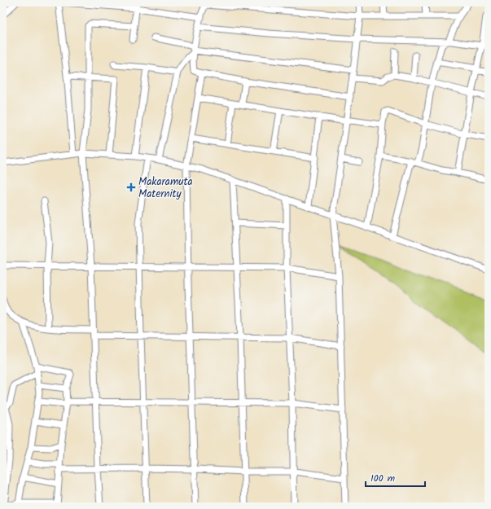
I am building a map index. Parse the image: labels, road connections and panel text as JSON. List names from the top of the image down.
{
  "places": {
    "health": ["Makaramuta Maternity"]
  },
  "scale_bar": "100 m"
}
